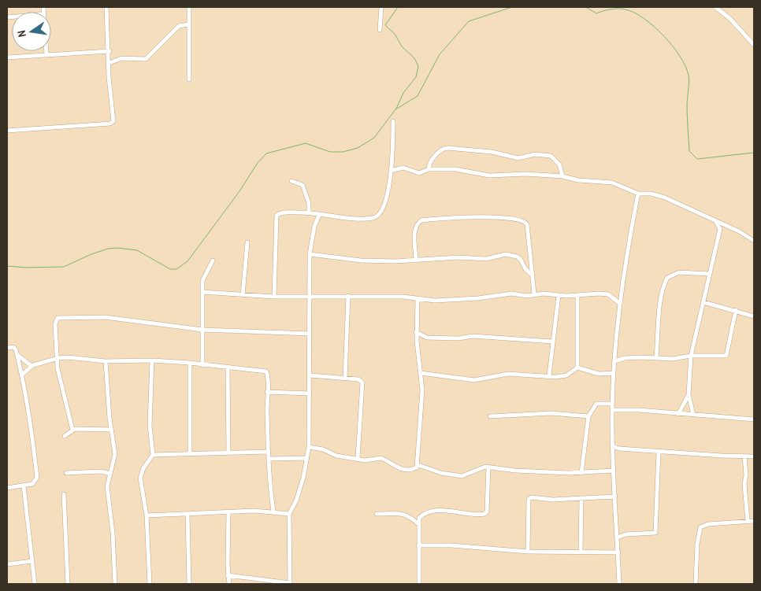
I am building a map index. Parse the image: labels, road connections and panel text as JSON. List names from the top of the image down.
{
  "north": "left"
}
